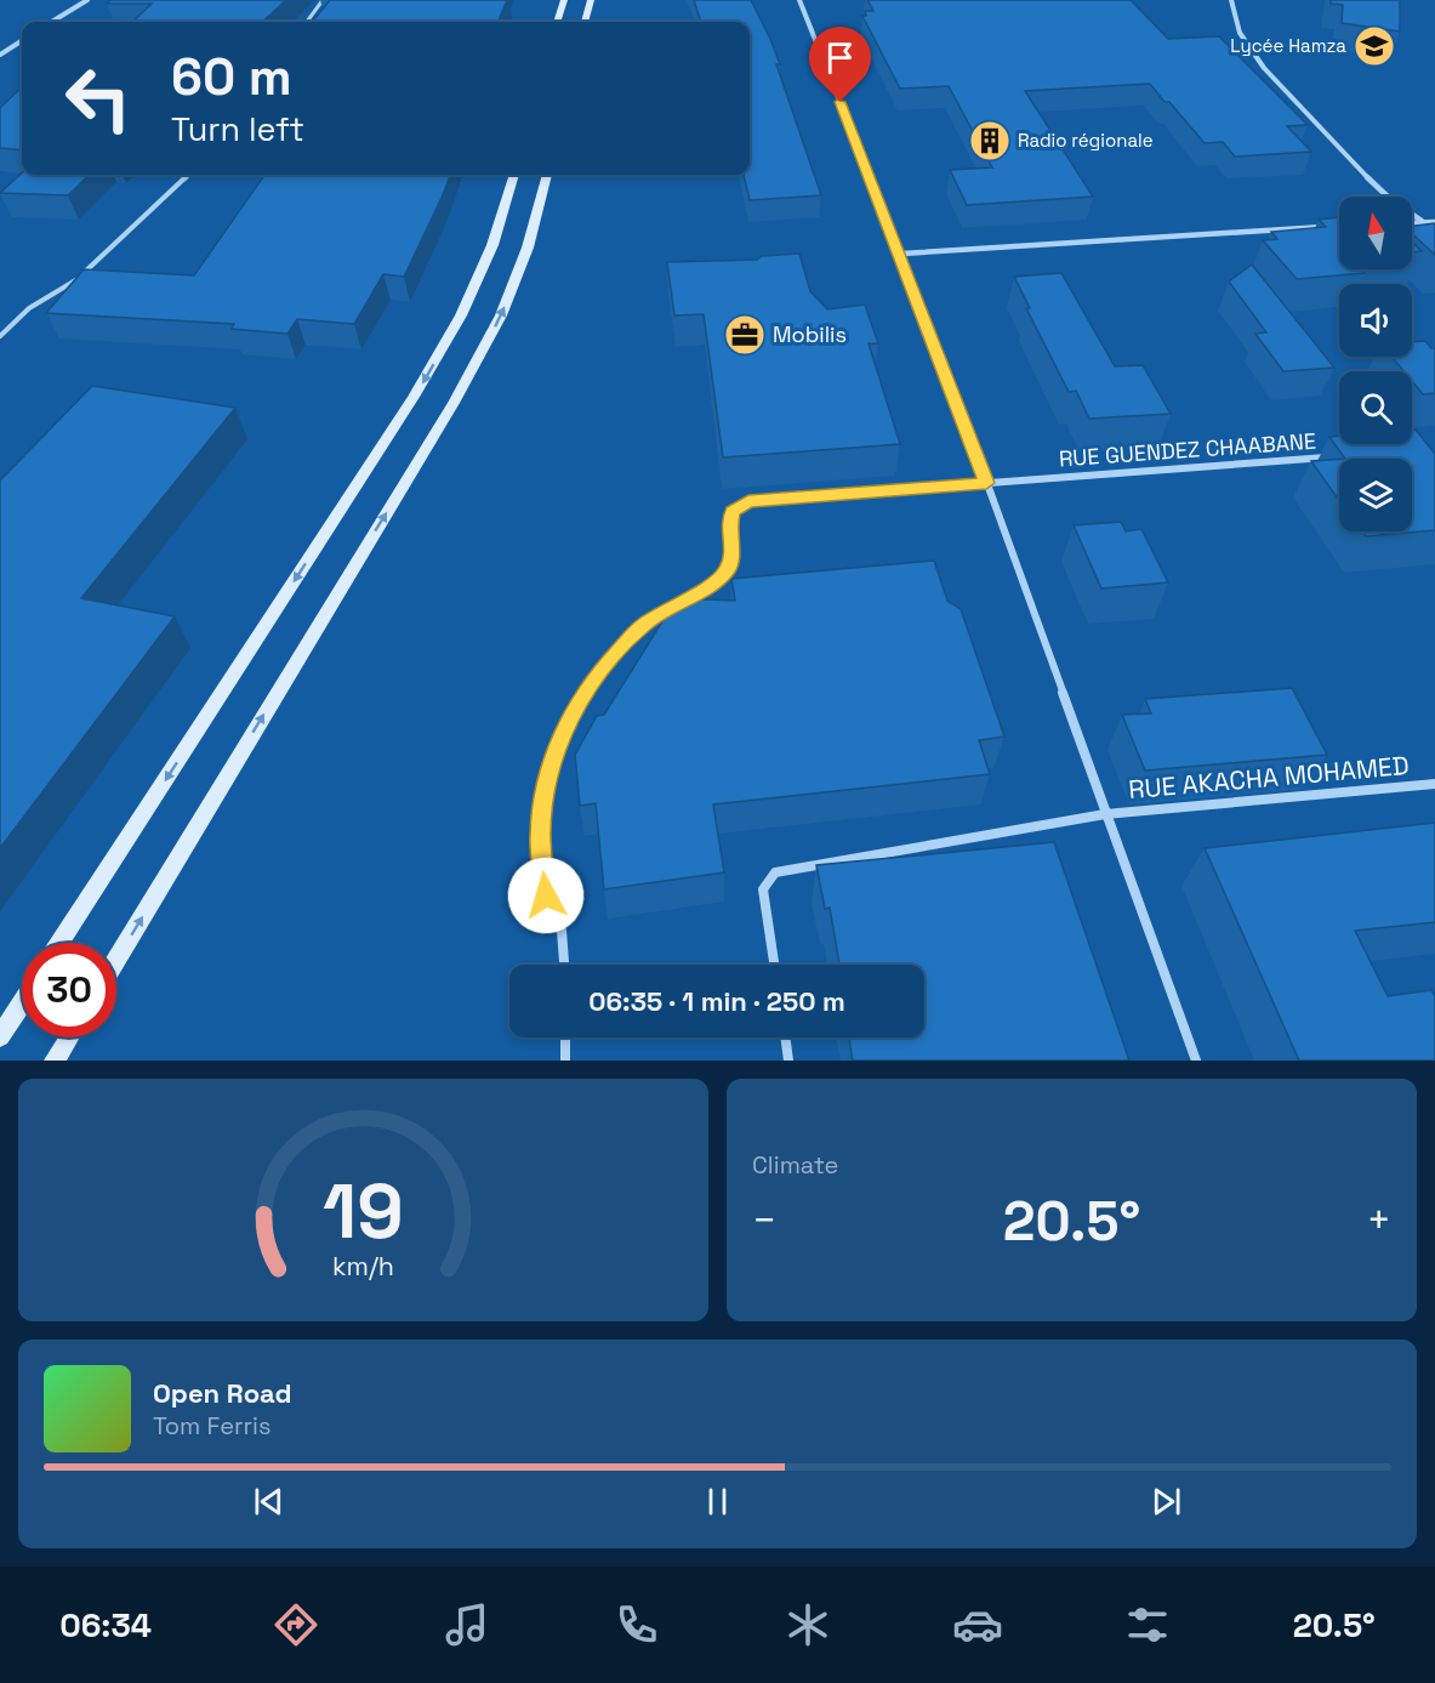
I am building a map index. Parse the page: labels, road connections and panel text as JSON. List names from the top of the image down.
{
  "streets": {
    "street": ["RUE GUENDEZ CHAABANE", "RUE AKACHA MOHAMED"]
  },
  "places": {
    "school or university": ["Lycée Hamza"],
    "building": ["Radio régionale"],
    "office": ["Mobilis"]
  },
  "north": "top",
  "page": {
    "turn": ["60 m", "Turn left"],
    "limit": "30",
    "trip": "06:35 · 1 min · 250 m",
    "tile": "Climate",
    "heat": ["−", "20.5°", "+"],
    "song": ["Open Road", "Tom Ferris"],
    "tabs": ["06:34", "20.5°"],
    "gauge": ["19", "km/h"]
  }
}
